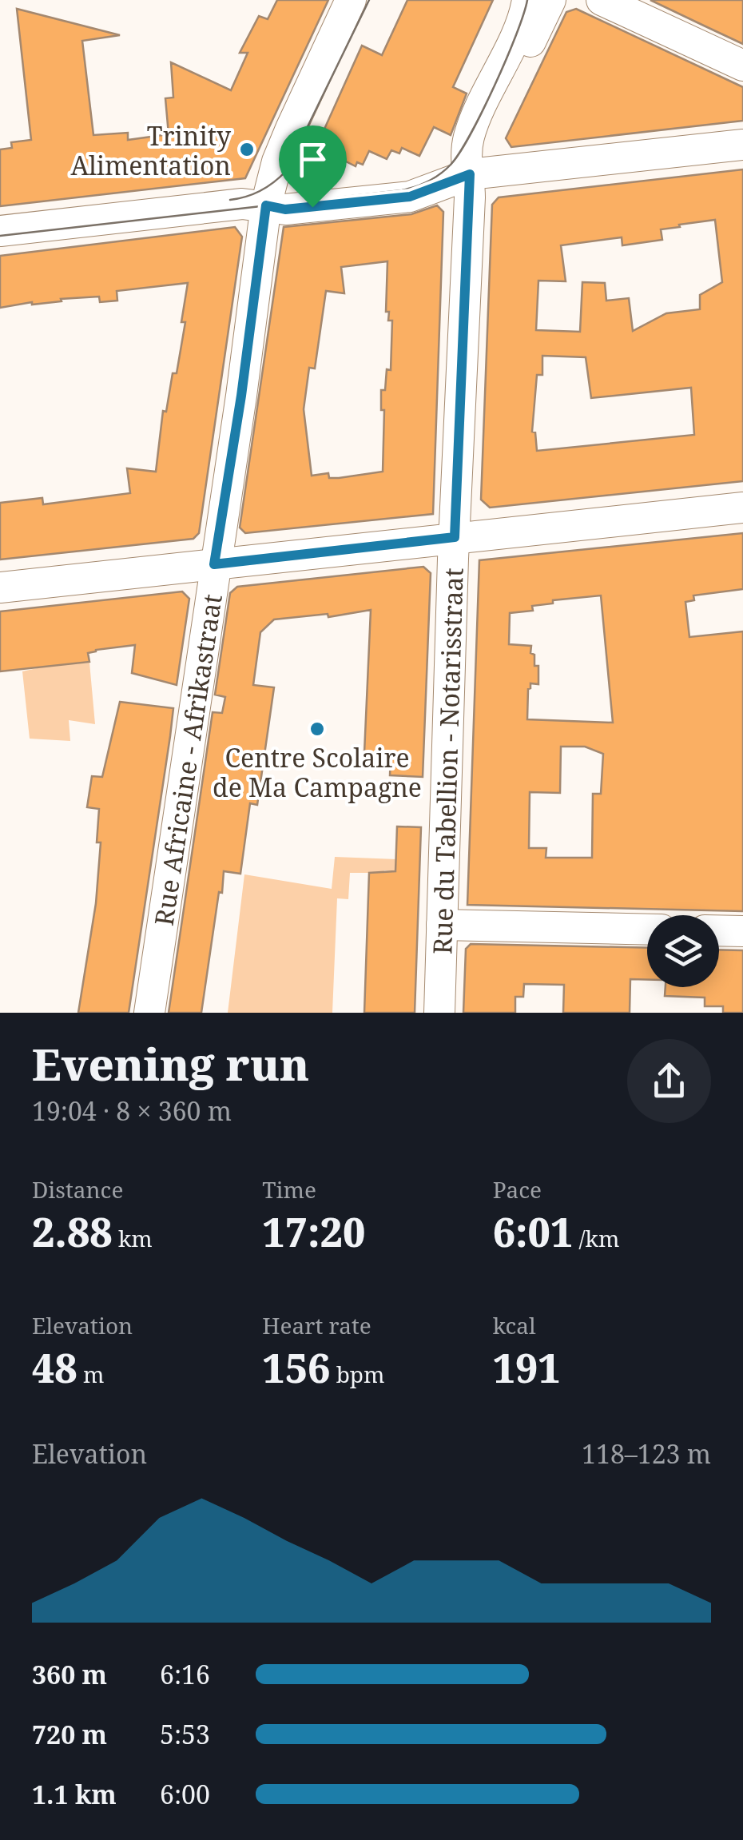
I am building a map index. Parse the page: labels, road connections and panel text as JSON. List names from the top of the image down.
{
  "streets": {
    "street": ["Rue Africaine - Afrikastraat", "Rue du Tabellion - Notarisstraat"]
  },
  "places": ["Trinity Alimentation", "Centre Scolaire de Ma Campagne"],
  "page": {
    "heading": ["Evening run", "19:04 · 8 × 360 m"],
    "stats": [
      ["Distance", "2.88 km"],
      ["Time", "17:20"],
      ["Pace", "6:01 /km"],
      ["Elevation", "48 m"],
      ["Heart rate", "156 bpm"],
      ["kcal", "191"]
    ],
    "chart": ["Elevation", "118–123 m"],
    "list": [
      {
        "name": "360 m",
        "note": "6:16"
      },
      {
        "name": "720 m",
        "note": "5:53"
      },
      {
        "name": "1.1 km",
        "note": "6:00"
      }
    ]
  }
}
